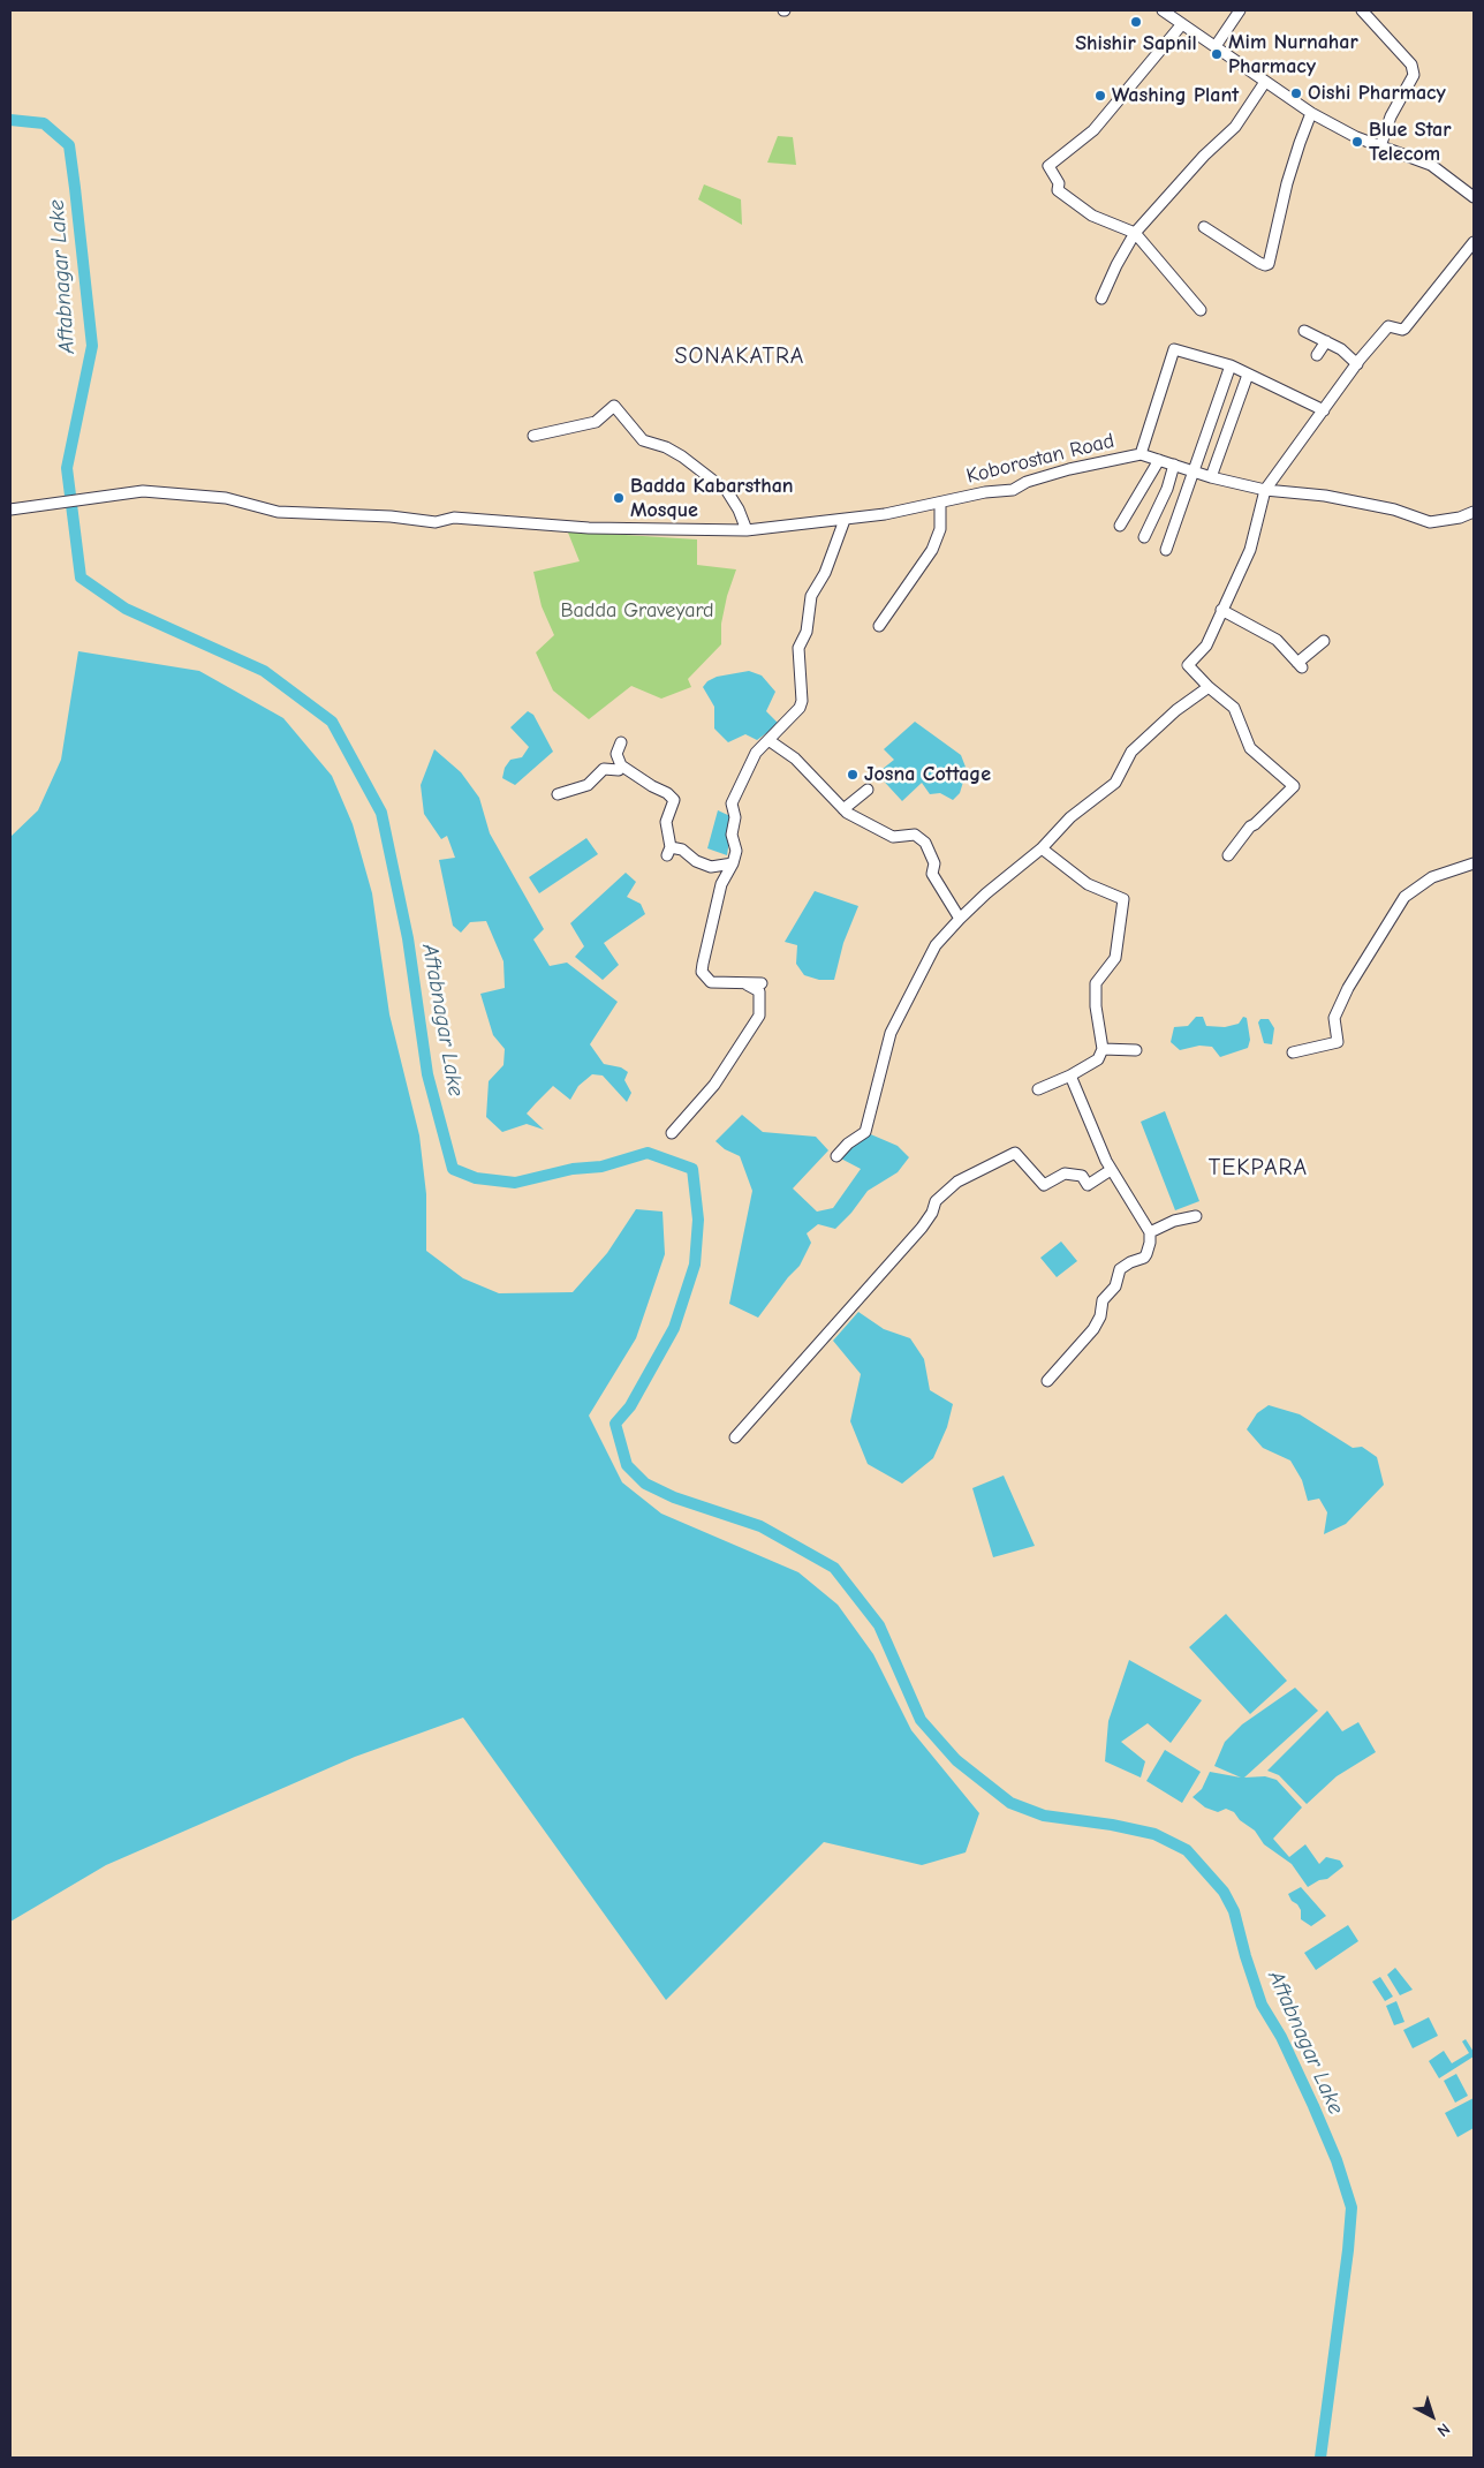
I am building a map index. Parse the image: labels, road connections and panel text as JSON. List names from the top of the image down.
{
  "streets": {
    "street": ["Koborostan Road"]
  },
  "districts": ["SONAKATRA", "TEKPARA"],
  "water": ["Aftabnagar Lake"],
  "parks": ["Badda Graveyard"],
  "places": [
    "Shishir Sapnil",
    "Mim Nurnahar Pharmacy",
    "Oishi Pharmacy",
    "Washing Plant",
    "Blue Star Telecom",
    "Badda Kabarsthan Mosque",
    "Josna Cottage"
  ],
  "north": "bottom right"
}
